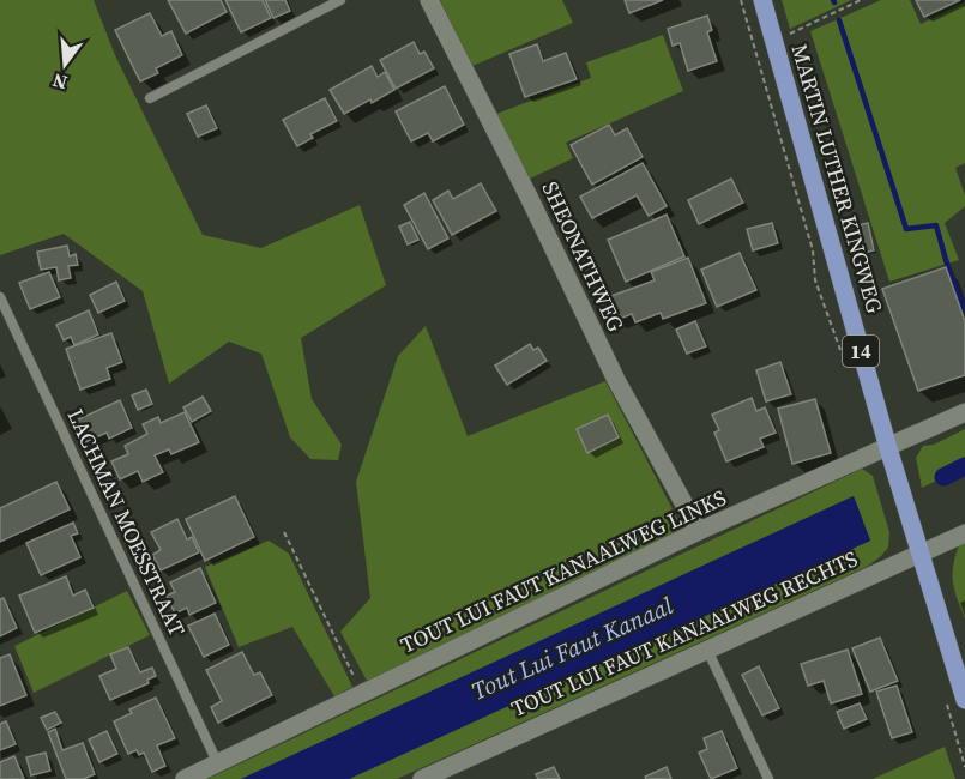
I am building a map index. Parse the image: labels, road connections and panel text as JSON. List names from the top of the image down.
{
  "streets": {
    "main road": ["MARTIN LUTHER KINGWEG", "14"],
    "street": ["SHEONATHWEG", "TOUT LUI FAUT KANAALWEG LINKS", "TOUT LUI FAUT KANAALWEG RECHTS"],
    "lane": ["LACHMAN MOESSTRAAT"]
  },
  "crossings": [
    ["MARTIN LUTHER KINGWEG", "TOUT LUI FAUT KANAALWEG LINKS"],
    ["MARTIN LUTHER KINGWEG", "TOUT LUI FAUT KANAALWEG RECHTS"],
    ["SHEONATHWEG", "TOUT LUI FAUT KANAALWEG LINKS"],
    ["LACHMAN MOESSTRAAT", "TOUT LUI FAUT KANAALWEG LINKS"]
  ],
  "water": ["Tout Lui Faut Kanaal"],
  "north": "bottom"
}
